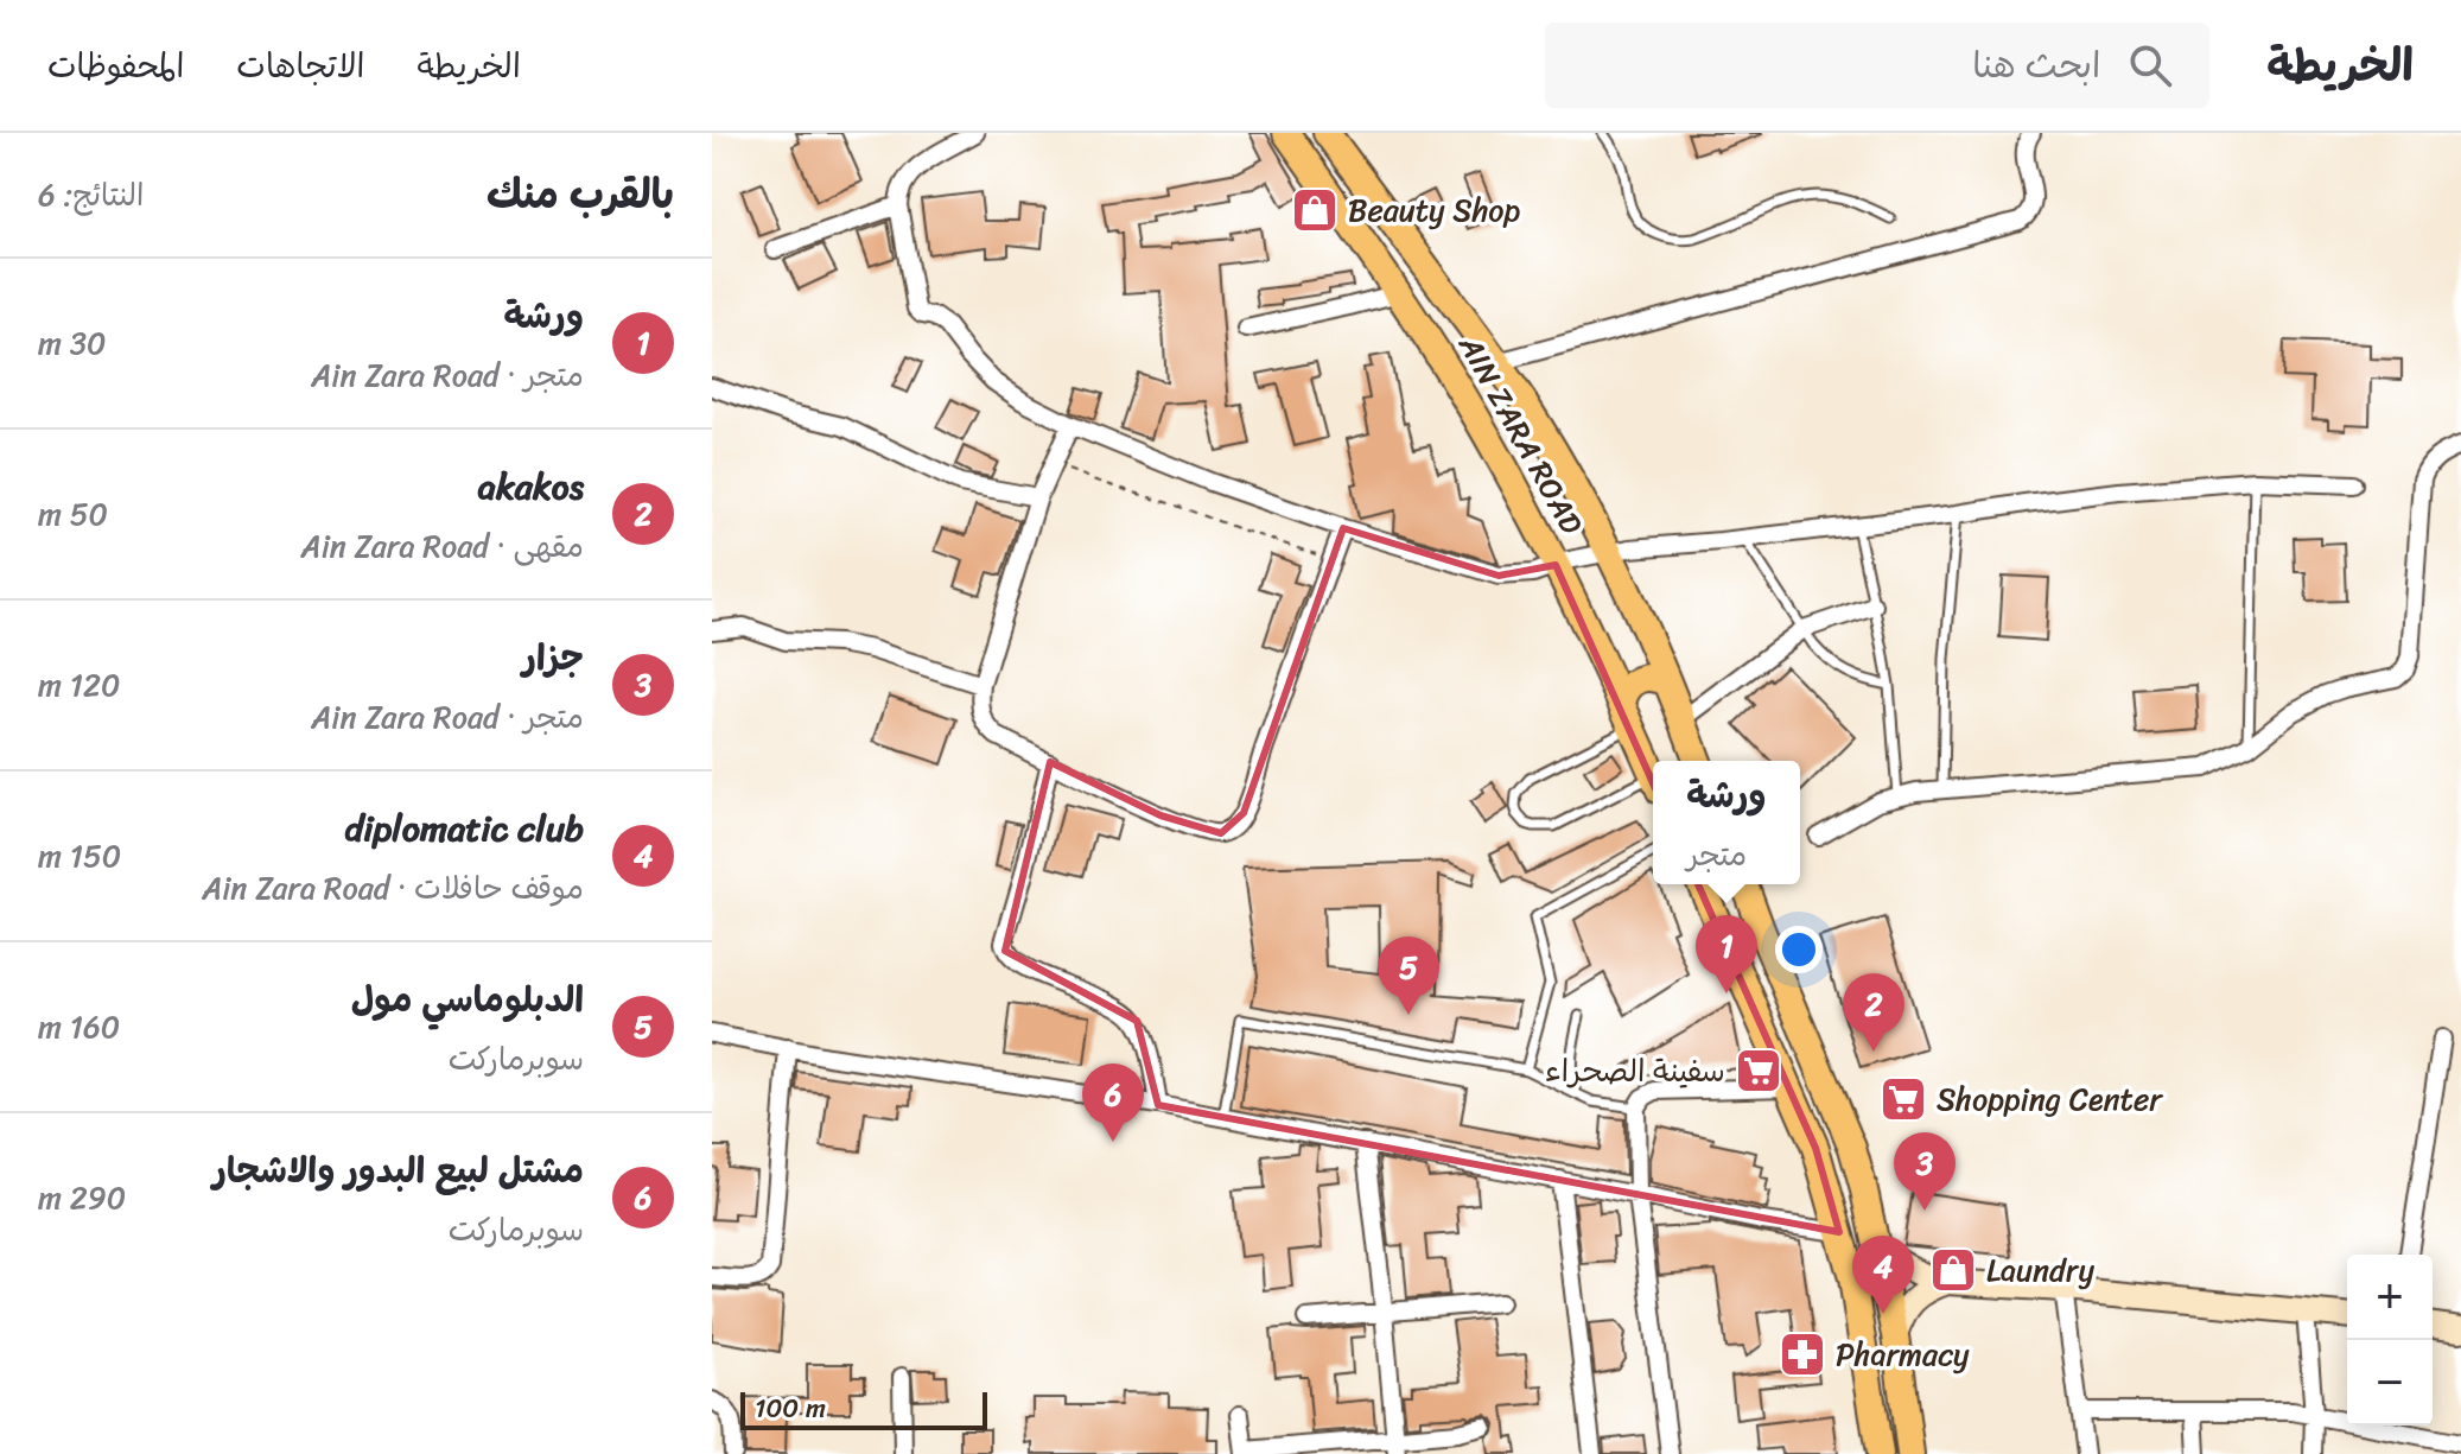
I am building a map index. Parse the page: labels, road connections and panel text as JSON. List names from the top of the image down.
{
  "streets": {
    "main road": ["AIN ZARA ROAD"]
  },
  "places": {
    "shop": ["Beauty Shop", "Laundry"],
    "supermarket": ["سفينة الصحراء", "Shopping Center"],
    "pharmacy": ["Pharmacy"]
  },
  "scale_bar": "100 m",
  "page": {
    "header": "الخريطة",
    "search": "ابحث هنا",
    "nav": ["الخريطة", "الاتجاهات", "المحفوظات"],
    "heading": ["بالقرب منك", "النتائج: 6"],
    "list": [
      {
        "mark": "1",
        "name": "ورشة",
        "note": "متجر · Ain Zara Road",
        "value": "30 m"
      },
      {
        "mark": "2",
        "name": "akakos",
        "note": "مقهى · Ain Zara Road",
        "value": "50 m"
      },
      {
        "mark": "3",
        "name": "جزار",
        "note": "متجر · Ain Zara Road",
        "value": "120 m"
      },
      {
        "mark": "4",
        "name": "diplomatic club",
        "note": "موقف حافلات · Ain Zara Road",
        "value": "150 m"
      },
      {
        "mark": "5",
        "name": "الدبلوماسي مول",
        "note": "سوبرماركت",
        "value": "160 m"
      },
      {
        "mark": "6",
        "name": "مشتل لبيع البدور والاشجار",
        "note": "سوبرماركت",
        "value": "290 m"
      }
    ],
    "popup": ["ورشة", "متجر"],
    "pins": [
      "1",
      "5",
      "2",
      "6",
      "3",
      "4"
    ],
    "map_buttons": ["+", "−"],
    "scale": "100 m"
  }
}
